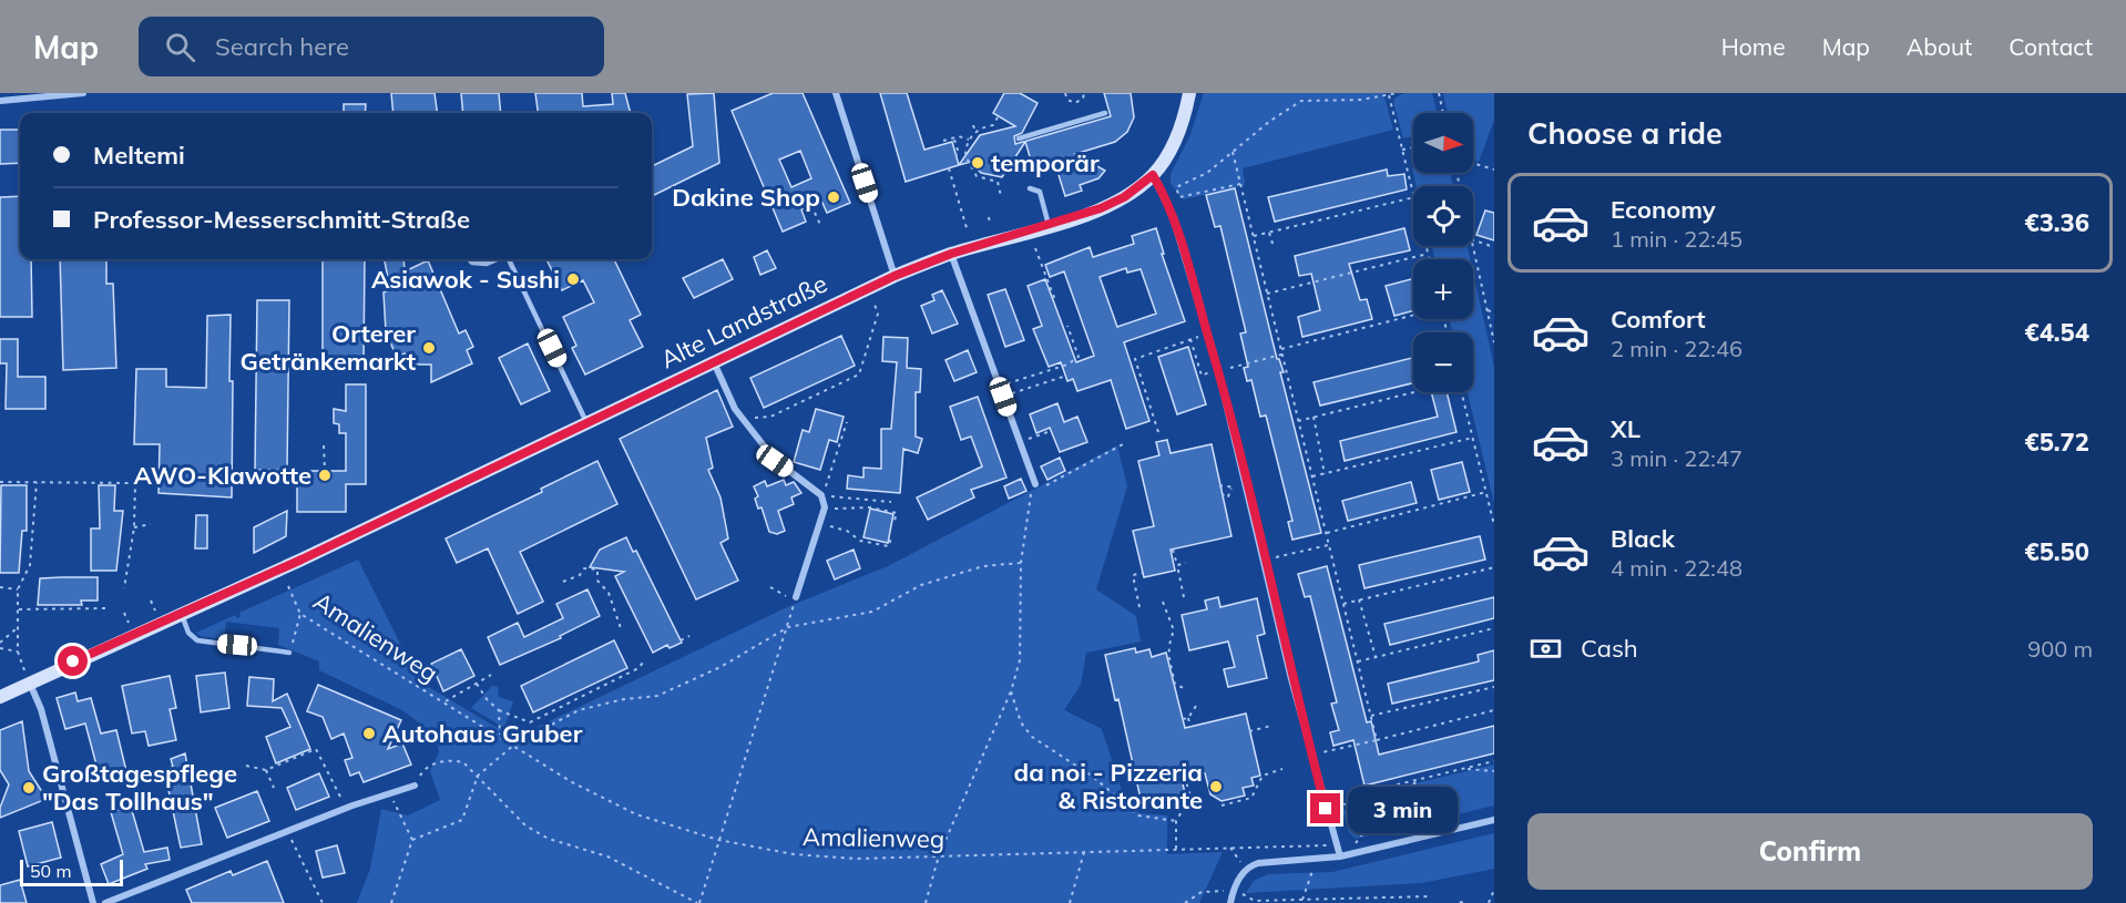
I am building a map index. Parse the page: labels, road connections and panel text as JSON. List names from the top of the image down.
{
  "streets": {
    "main road": ["Alte Landstraße"],
    "path": ["Amalienweg"]
  },
  "places": [
    "temporär",
    "Dakine Shop",
    "Asiawok - Sushi",
    "Orterer Getränkemarkt",
    "AWO-Klawotte",
    "Autohaus Gruber",
    "da noi - Pizzeria & Ristorante",
    "Großtagespflege \"Das Tollhaus\""
  ],
  "scale_bar": "50 m",
  "north": "right",
  "page": {
    "header": "Map",
    "search": "Search here",
    "nav": [
      "Home",
      "Map",
      "About",
      "Contact"
    ],
    "heading": "Choose a ride",
    "map_buttons": ["+", "−"],
    "banner": ["Meltemi", "Professor-Messerschmitt-Straße"],
    "list": [
      {
        "name": "Economy",
        "note": "1 min · 22:45",
        "value": "€3.36"
      },
      {
        "name": "Comfort",
        "note": "2 min · 22:46",
        "value": "€4.54"
      },
      {
        "name": "XL",
        "note": "3 min · 22:47",
        "value": "€5.72"
      },
      {
        "name": "Black",
        "note": "4 min · 22:48",
        "value": "€5.50"
      }
    ],
    "pay": ["Cash", "900 m"],
    "bubble": "3 min",
    "buttons": "Confirm",
    "scale": "50 m"
  }
}
